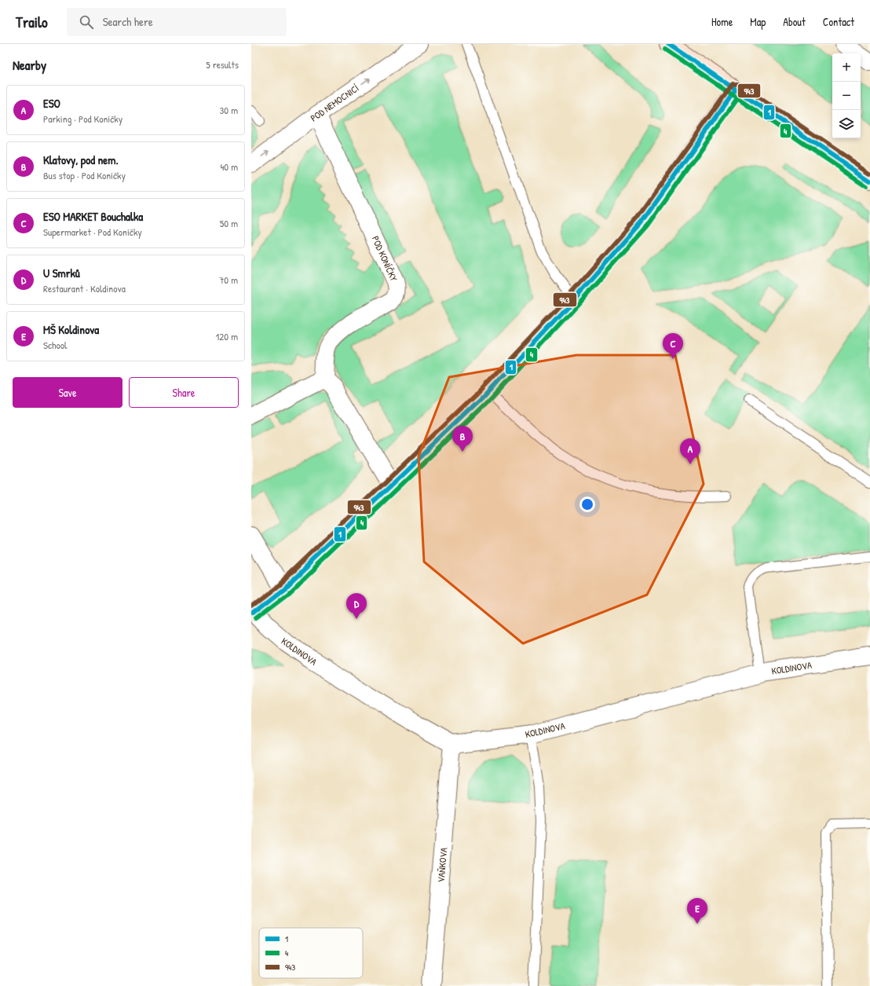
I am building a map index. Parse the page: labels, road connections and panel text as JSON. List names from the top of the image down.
{
  "streets": {
    "street": [
      "POD NEMOCNICÍ",
      "POD KONÍČKY",
      "KOLDINOVA",
      "VAŇKOVA"
    ]
  },
  "crossings": [
    ["POD NEMOCNICÍ", "POD KONÍČKY"],
    ["KOLDINOVA", "VAŇKOVA"]
  ],
  "one_way": ["POD NEMOCNICÍ"],
  "lines": ["transit line 1", "transit line 4", "transit line 943"],
  "legend": ["1", "4", "943"],
  "page": {
    "header": "Trailo",
    "search": "Search here",
    "nav": [
      "Home",
      "Map",
      "About",
      "Contact"
    ],
    "heading": ["Nearby", "5 results"],
    "map_buttons": ["+", "−"],
    "list": [
      {
        "mark": "A",
        "name": "ESO",
        "note": "Parking · Pod Koníčky",
        "value": "30 m"
      },
      {
        "mark": "B",
        "name": "Klatovy, pod nem.",
        "note": "Bus stop · Pod Koníčky",
        "value": "40 m"
      },
      {
        "mark": "C",
        "name": "ESO MARKET Bouchalka",
        "note": "Supermarket · Pod Koníčky",
        "value": "50 m"
      },
      {
        "mark": "D",
        "name": "U Smrků",
        "note": "Restaurant · Koldinova",
        "value": "70 m"
      },
      {
        "mark": "E",
        "name": "MŠ Koldinova",
        "note": "School",
        "value": "120 m"
      }
    ],
    "pins": [
      "C",
      "B",
      "A",
      "D",
      "E"
    ],
    "buttons": ["Save", "Share"]
  }
}
